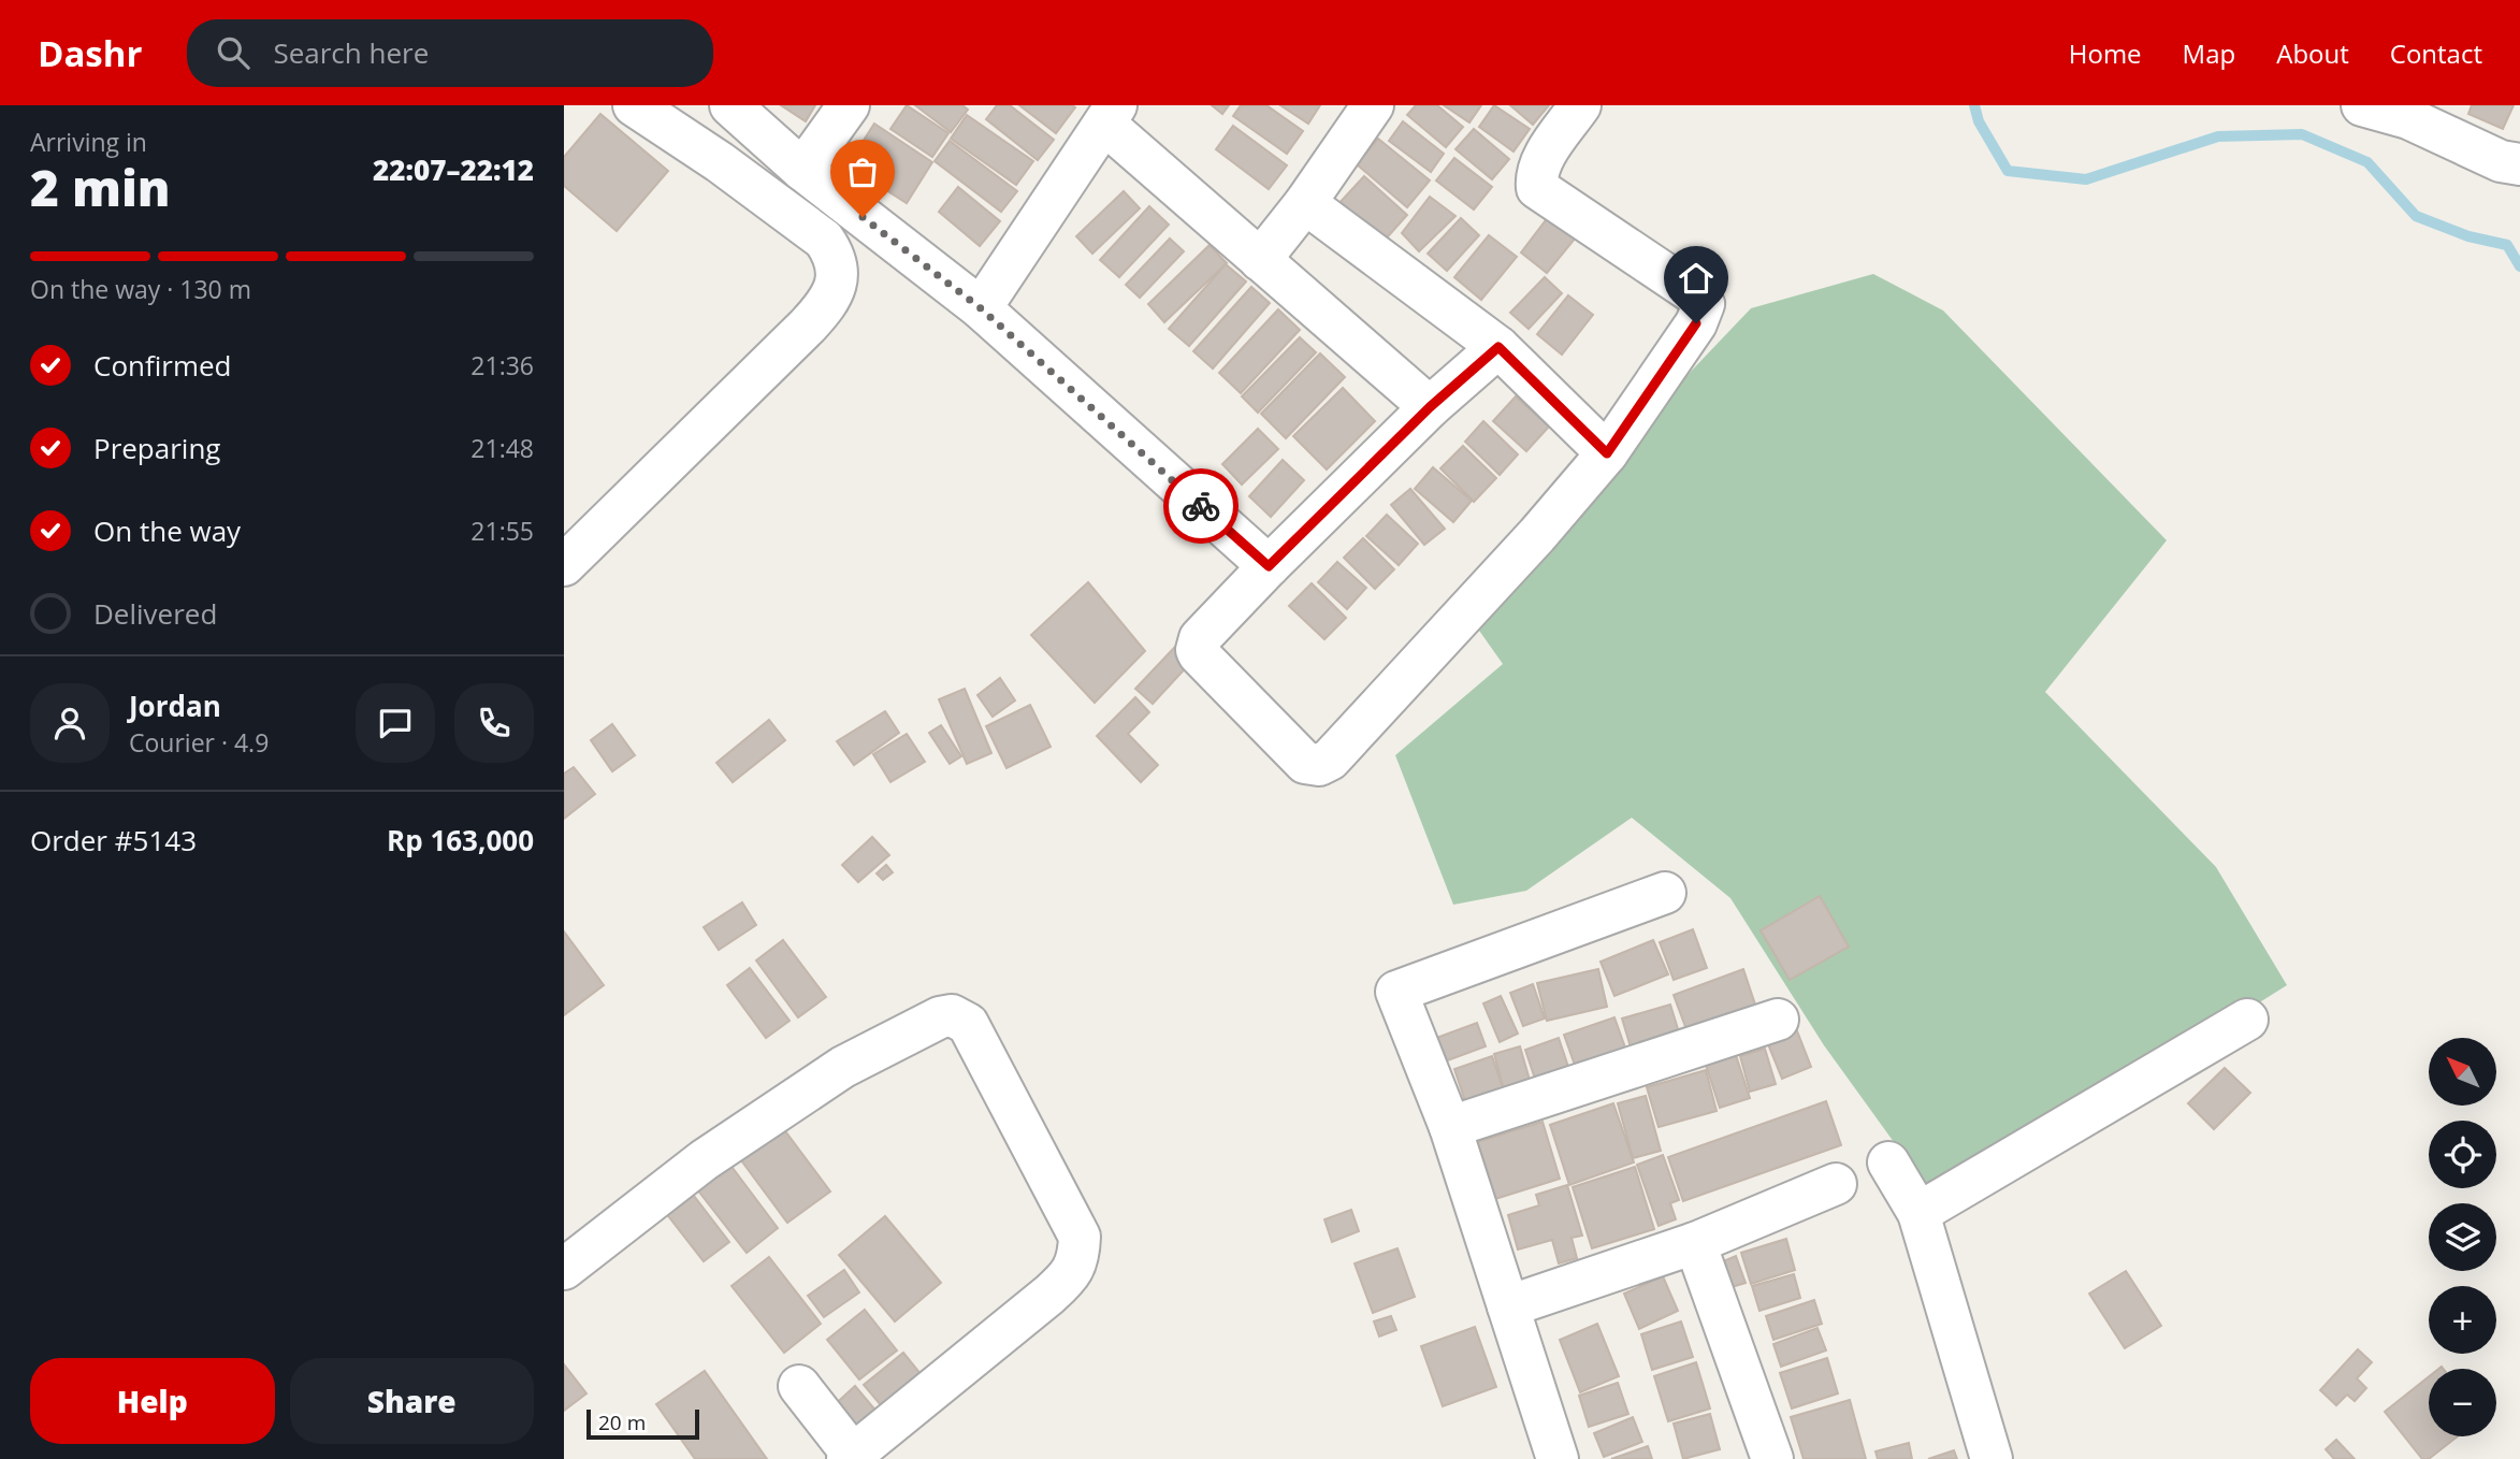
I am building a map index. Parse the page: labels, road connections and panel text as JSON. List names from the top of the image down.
{
  "scale_bar": "20 m",
  "north": "top left",
  "page": {
    "header": "Dashr",
    "search": "Search here",
    "nav": [
      "Home",
      "Map",
      "About",
      "Contact"
    ],
    "heading": ["2 min", "Arriving in", "22:07–22:12"],
    "panel": [
      "Jordan",
      "Courier · 4.9",
      "Order #5143",
      "Rp 163,000"
    ],
    "bar": "On the way · 130 m",
    "list": [
      ["Confirmed", "21:36"],
      ["Preparing", "21:48"],
      ["On the way", "21:55"],
      "Delivered"
    ],
    "map_buttons": ["+", "−"],
    "buttons": ["Help", "Share"],
    "scale": "20 m"
  }
}
